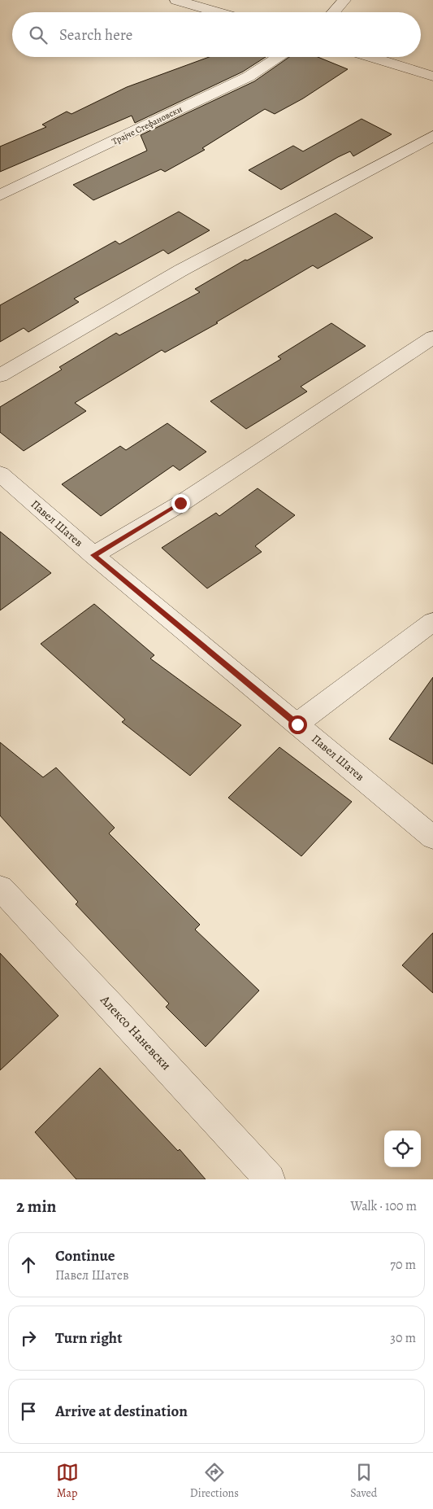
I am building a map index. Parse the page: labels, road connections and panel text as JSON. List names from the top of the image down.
{
  "streets": {
    "street": ["Трајче Стефановски", "Павел Шатев", "Алексо Наневски"]
  },
  "page": {
    "search": "Search here",
    "heading": ["2 min", "Walk · 100 m"],
    "list": [
      ["Continue", "Павел Шатев", "70 m"],
      ["Turn right", "30 m"],
      "Arrive at destination"
    ],
    "nav": ["Map", "Directions", "Saved"]
  }
}
